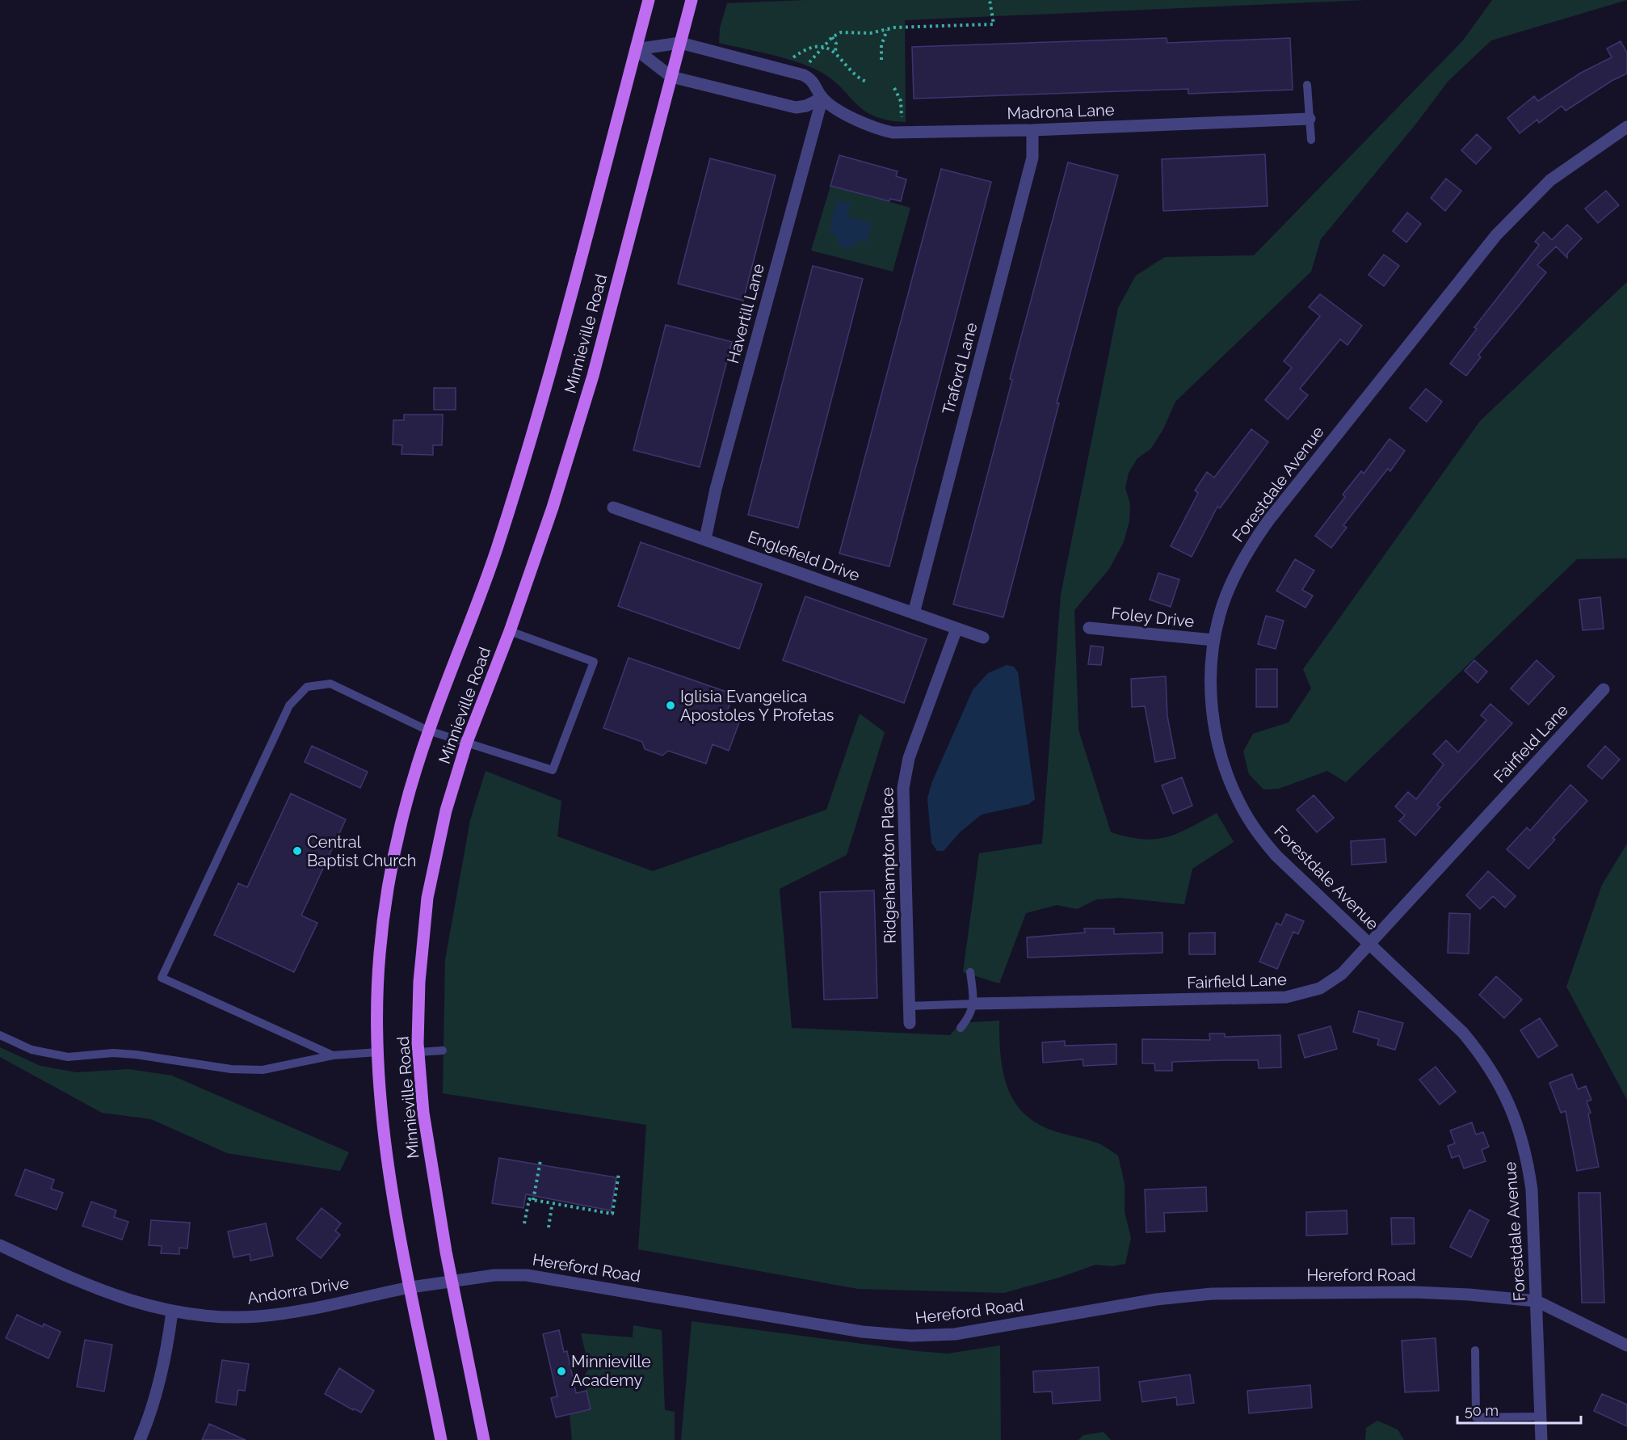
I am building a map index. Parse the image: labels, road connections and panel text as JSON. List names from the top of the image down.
{
  "streets": {
    "main road": ["Minnieville Road"],
    "street": [
      "Madrona Lane",
      "Havertill Lane",
      "Traford Lane",
      "Forestdale Avenue",
      "Englefield Drive",
      "Foley Drive",
      "Fairfield Lane",
      "Ridgehampton Place",
      "Hereford Road",
      "Andorra Drive"
    ]
  },
  "crossings": [
    ["Madrona Lane", "Havertill Lane"],
    ["Madrona Lane", "Minnieville Road"],
    ["Madrona Lane", "Traford Lane"],
    ["Havertill Lane", "Englefield Drive"],
    ["Minnieville Road", "Hereford Road"],
    ["Minnieville Road", "Andorra Drive"],
    ["Traford Lane", "Englefield Drive"],
    ["Forestdale Avenue", "Foley Drive"],
    ["Forestdale Avenue", "Fairfield Lane"],
    ["Forestdale Avenue", "Hereford Road"],
    ["Englefield Drive", "Ridgehampton Place"],
    ["Hereford Road", "Andorra Drive"]
  ],
  "places": ["Iglisia Evangelica Apostoles Y Profetas", "Central Baptist Church", "Minnieville Academy"],
  "scale_bar": "50 m"
}
